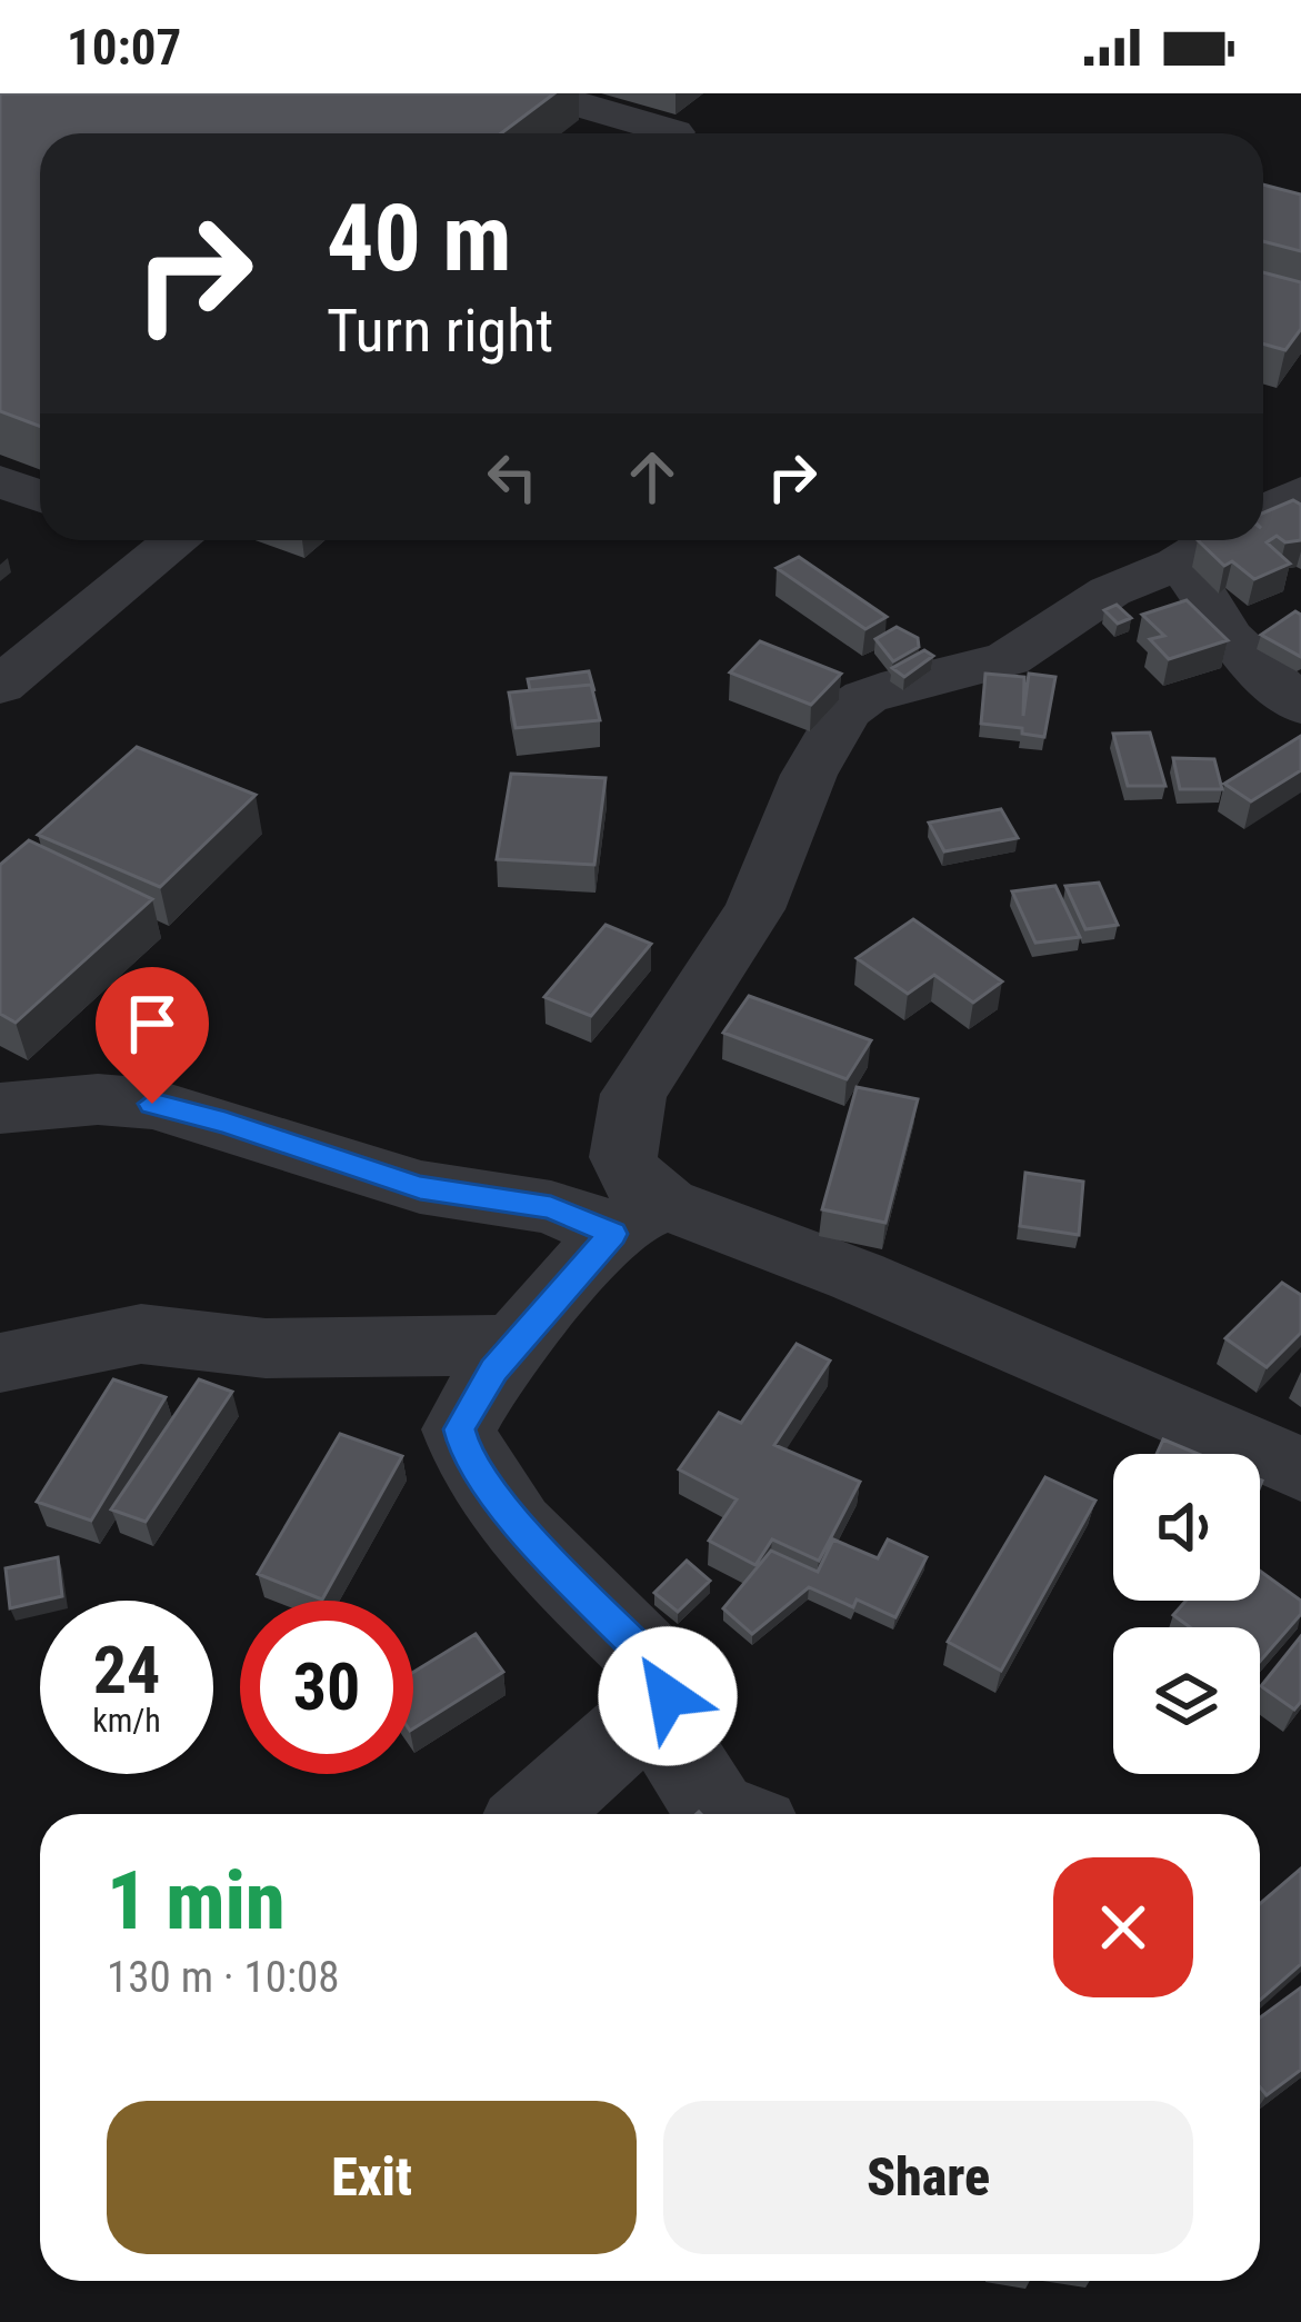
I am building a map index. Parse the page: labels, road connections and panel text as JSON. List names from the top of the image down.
{
  "page": {
    "status": "10:07",
    "turn": ["40 m", "Turn right"],
    "speed": "24 km/h",
    "limit": "30",
    "heading": ["1 min", "130 m · 10:08"],
    "buttons": ["Exit", "Share"]
  }
}
